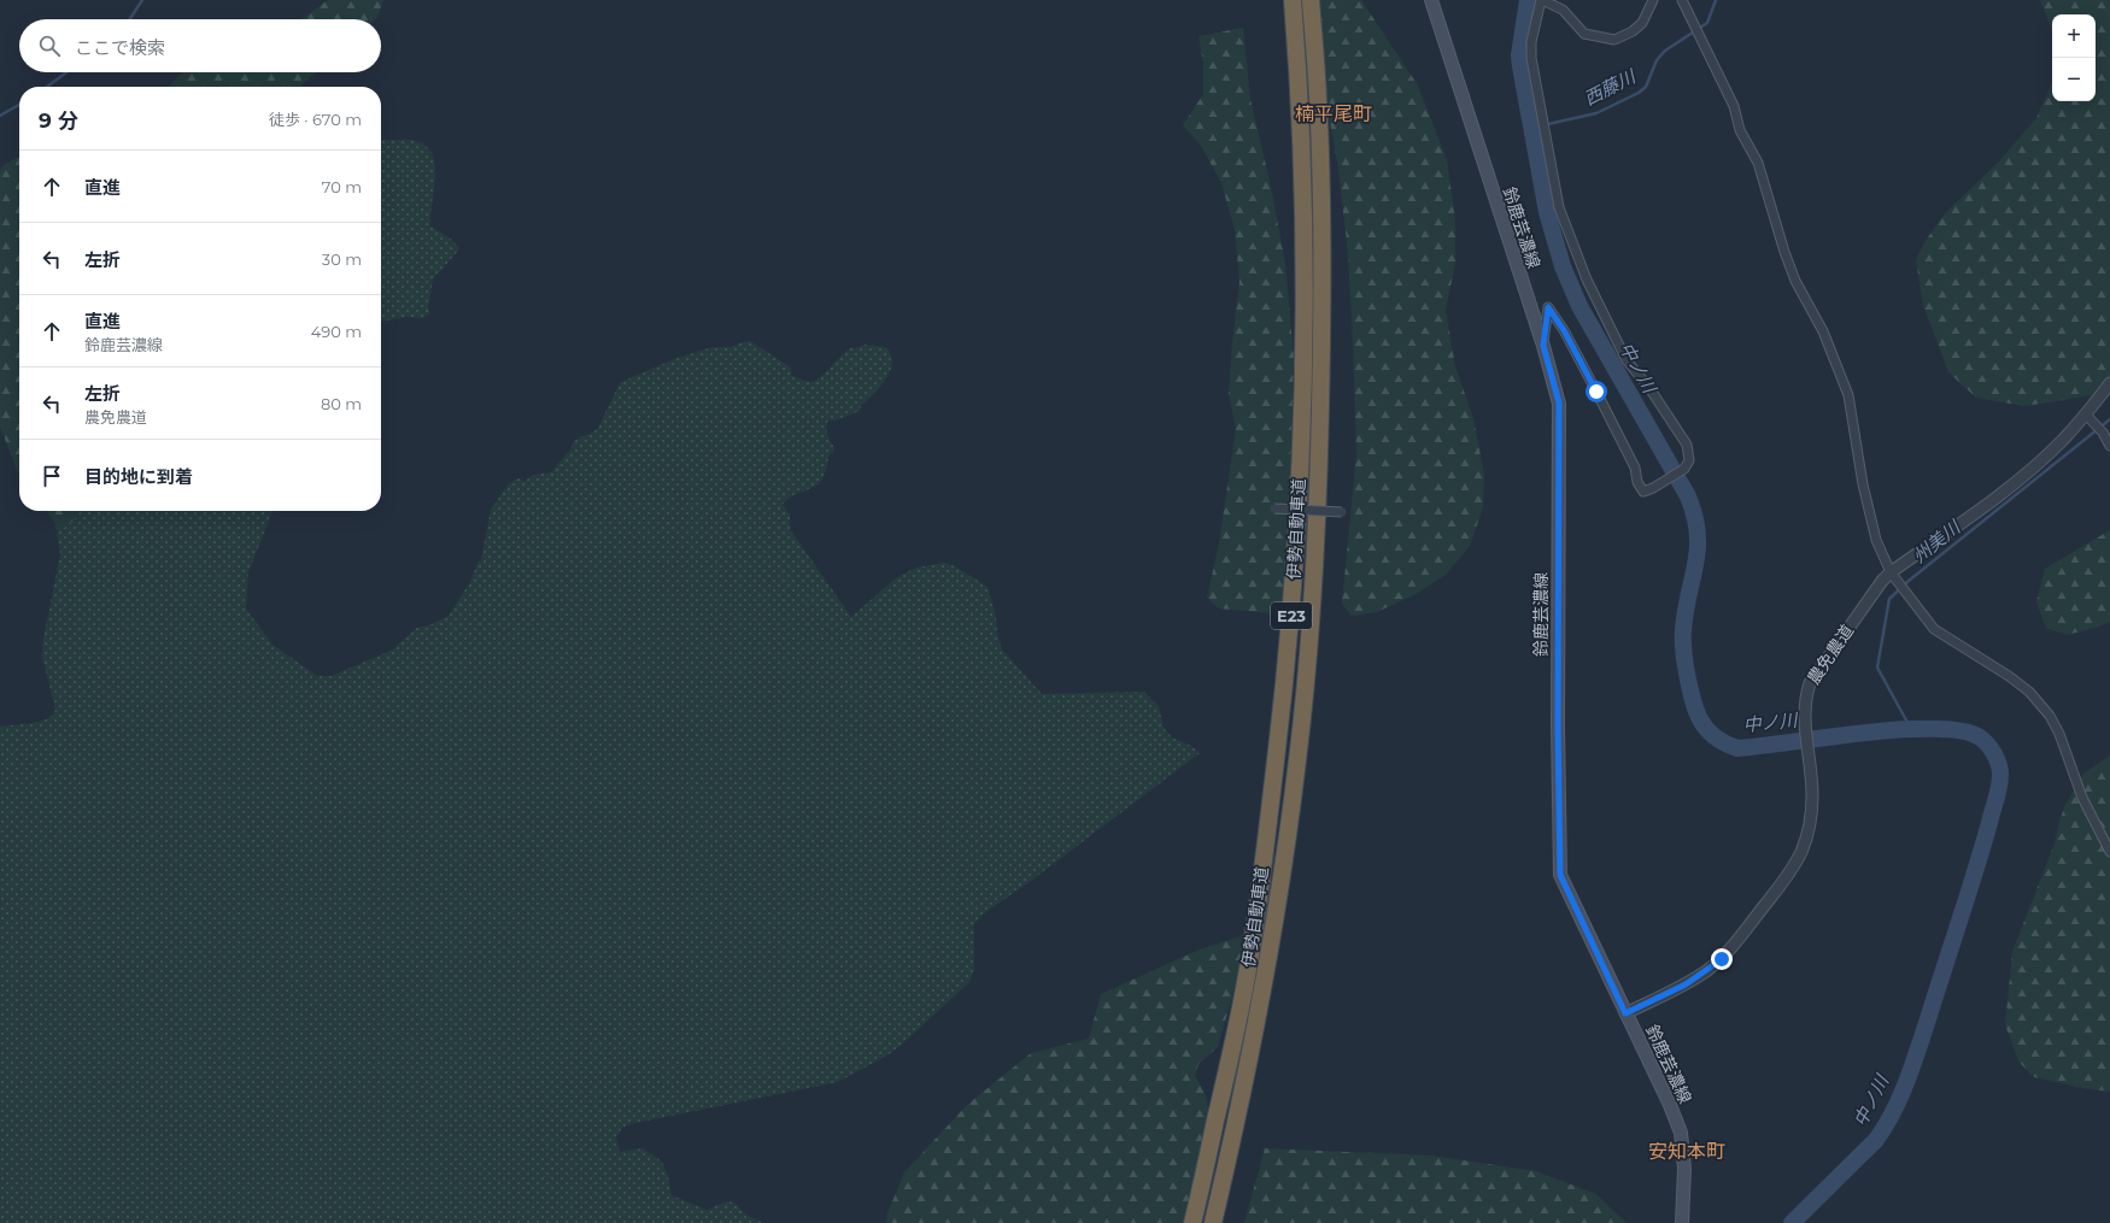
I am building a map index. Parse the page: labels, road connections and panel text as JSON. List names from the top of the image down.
{
  "streets": {
    "highway": ["伊勢自動車道", "E23"],
    "main road": ["鈴鹿芸濃線"],
    "street": ["農免農道"]
  },
  "crossings": [
    ["鈴鹿芸濃線", "農免農道"]
  ],
  "districts": ["楠平尾町", "安知本町"],
  "water": ["西藤川", "中ノ川", "州美川"],
  "page": {
    "map_buttons": ["+", "−"],
    "search": "ここで検索",
    "heading": ["9 分", "徒歩 · 670 m"],
    "list": [
      ["直進", "70 m"],
      ["左折", "30 m"],
      ["直進", "鈴鹿芸濃線", "490 m"],
      ["左折", "農免農道", "80 m"],
      "目的地に到着"
    ]
  }
}
